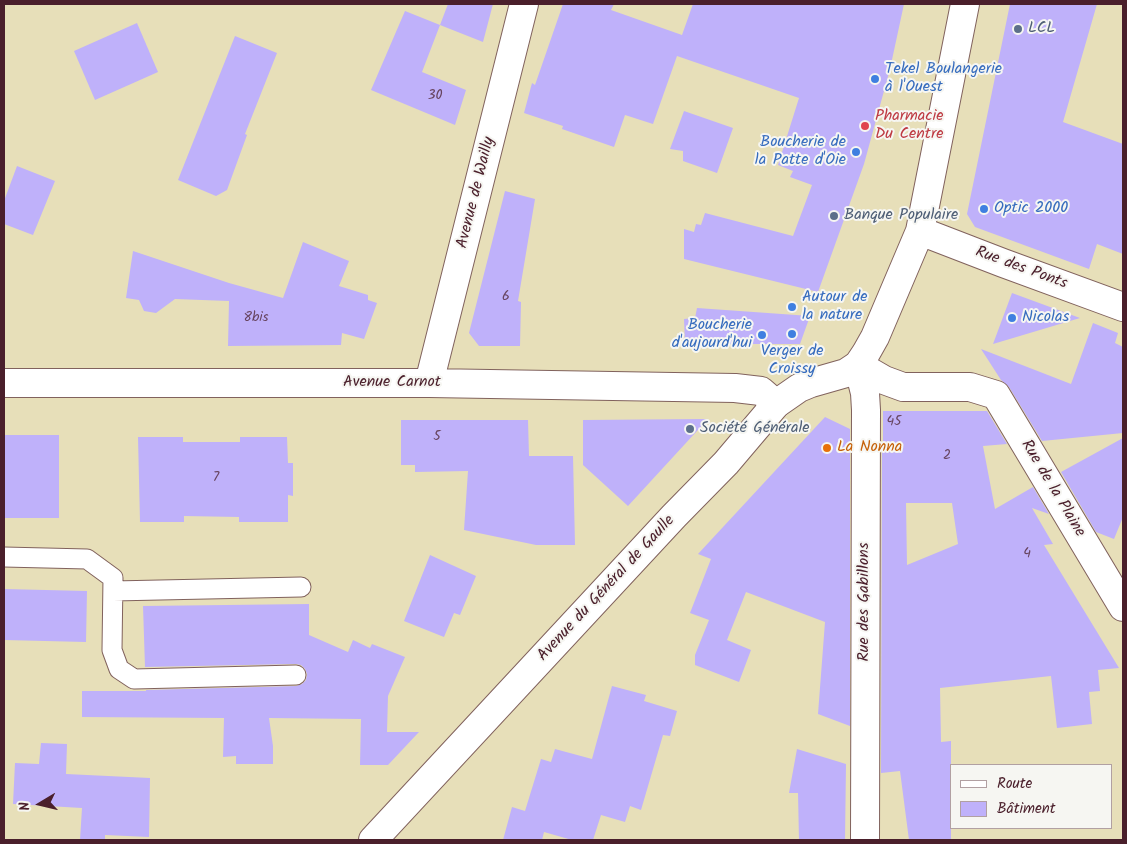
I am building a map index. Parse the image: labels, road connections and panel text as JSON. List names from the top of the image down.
{
  "streets": {
    "street": [
      "Avenue de Wailly",
      "Rue des Ponts",
      "Avenue Carnot",
      "Rue de la Plaine",
      "Avenue du Général de Gaulle",
      "Rue des Gabillons"
    ]
  },
  "crossings": [
    ["Avenue de Wailly", "Avenue Carnot"],
    ["Avenue Carnot", "Avenue du Général de Gaulle"],
    ["Rue de la Plaine", "Avenue du Général de Gaulle"],
    ["Rue de la Plaine", "Rue des Gabillons"],
    ["Avenue du Général de Gaulle", "Rue des Gabillons"]
  ],
  "places": [
    "LCL",
    "Tekel Boulangerie à l'Ouest",
    "Pharmacie Du Centre",
    "Boucherie de la Patte d'Oie",
    "Optic 2000",
    "Banque Populaire",
    "Autour de la nature",
    "Nicolas",
    "Verger de Croissy",
    "Boucherie d'aujourd'hui",
    "Société Générale",
    "La Nonna"
  ],
  "house_numbers": [
    "30",
    "6",
    "8bis",
    "45",
    "5",
    "2",
    "7",
    "4"
  ],
  "legend": ["Route", "Bâtiment"],
  "north": "left"
}
